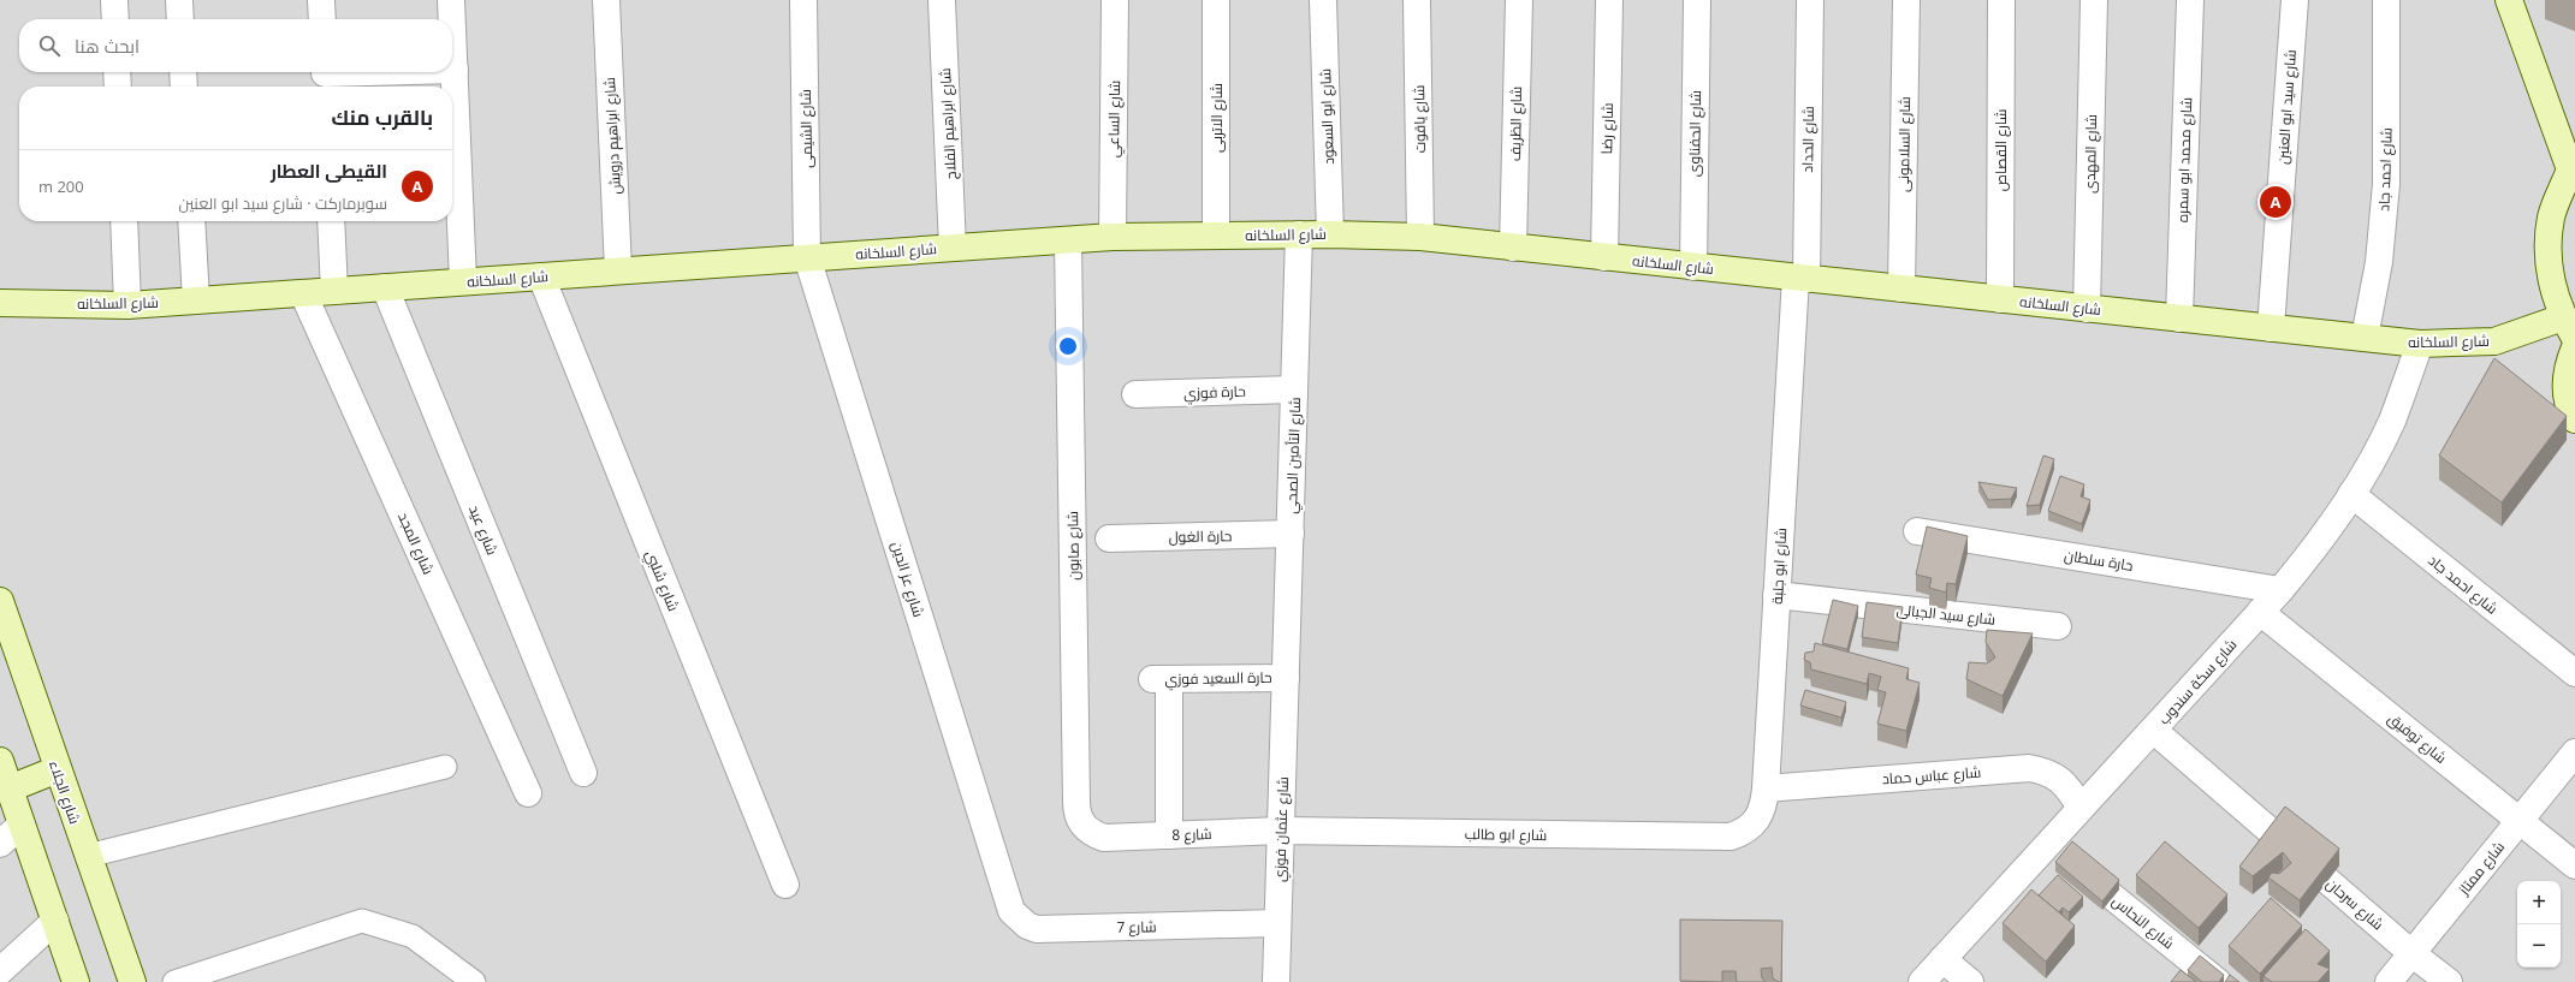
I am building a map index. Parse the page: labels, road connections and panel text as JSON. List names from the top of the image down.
{
  "streets": {
    "street": [
      "شارع سيد ابو العنين",
      "شارع ابو السعود",
      "شارع الاتربى",
      "شارع الساعي",
      "شارع ياقوت",
      "شارع ابراهيم الفلاح",
      "شارع الظريف",
      "شارع الشيمى",
      "شارع رضا",
      "شارع الحفناوى",
      "شارع ابراهيم درويش",
      "شارع الحداد",
      "شارع السلامونى",
      "شارع القصاص",
      "شارع المهدى",
      "شارع محمد ابو سمره",
      "شارع احمد جاد",
      "شارع السلخانه",
      "حارة فوزي",
      "شارع التأمين الصحي",
      "شارع عيد",
      "حارة الغول",
      "شارع المجد",
      "شارع صابون",
      "حارة سلطان",
      "شارع ابو جلبة",
      "شارع عز الدين",
      "شارع شلبي",
      "شارع سيد الجبالى",
      "حارة السعيد فوزي",
      "شارع سكة سندوب",
      "شارع توفيق",
      "شارع عباس حماد",
      "شارع الجلاء",
      "شارع عثمان فوزي",
      "شارع 8",
      "شارع ابو طالب",
      "شارع ممتاز",
      "شارع سرحان",
      "شارع النحاس",
      "شارع 7"
    ]
  },
  "crossings": [
    ["شارع سيد ابو العنين", "شارع السلخانه"],
    ["شارع ابو السعود", "شارع السلخانه"],
    ["شارع الاتربى", "شارع السلخانه"],
    ["شارع الساعي", "شارع السلخانه"],
    ["شارع ياقوت", "شارع السلخانه"],
    ["شارع ابراهيم الفلاح", "شارع السلخانه"],
    ["شارع الظريف", "شارع السلخانه"],
    ["شارع الشيمى", "شارع السلخانه"],
    ["شارع الشيمى", "شارع عز الدين"],
    ["شارع رضا", "شارع السلخانه"],
    ["شارع الحفناوى", "شارع السلخانه"],
    ["شارع ابراهيم درويش", "شارع السلخانه"],
    ["شارع الحداد", "شارع السلخانه"],
    ["شارع الحداد", "شارع ابو جلبة"],
    ["شارع السلامونى", "شارع السلخانه"],
    ["شارع القصاص", "شارع السلخانه"],
    ["شارع المهدى", "شارع السلخانه"],
    ["شارع محمد ابو سمره", "شارع السلخانه"],
    ["شارع احمد جاد", "شارع السلخانه"],
    ["شارع احمد جاد", "شارع سكة سندوب"],
    ["شارع السلخانه", "شارع التأمين الصحي"],
    ["شارع السلخانه", "شارع عيد"],
    ["شارع السلخانه", "شارع المجد"],
    ["شارع السلخانه", "شارع صابون"],
    ["شارع السلخانه", "شارع ابو جلبة"],
    ["شارع السلخانه", "شارع عز الدين"],
    ["شارع السلخانه", "شارع شلبي"],
    ["شارع السلخانه", "شارع سكة سندوب"],
    ["حارة فوزي", "شارع التأمين الصحي"],
    ["شارع التأمين الصحي", "حارة الغول"],
    ["شارع التأمين الصحي", "حارة السعيد فوزي"],
    ["شارع التأمين الصحي", "شارع عثمان فوزي"],
    ["شارع صابون", "شارع 8"],
    ["حارة سلطان", "شارع سكة سندوب"],
    ["شارع ابو جلبة", "شارع سيد الجبالى"],
    ["شارع ابو جلبة", "شارع عباس حماد"],
    ["شارع ابو جلبة", "شارع ابو طالب"],
    ["شارع عز الدين", "شارع 7"],
    ["حارة السعيد فوزي", "شارع عثمان فوزي"],
    ["حارة السعيد فوزي", "شارع 8"],
    ["شارع سكة سندوب", "شارع توفيق"],
    ["شارع سكة سندوب", "شارع عباس حماد"],
    ["شارع سكة سندوب", "شارع سرحان"],
    ["شارع سكة سندوب", "شارع النحاس"],
    ["شارع توفيق", "شارع ممتاز"],
    ["شارع عثمان فوزي", "شارع 8"],
    ["شارع عثمان فوزي", "شارع ابو طالب"],
    ["شارع عثمان فوزي", "شارع 7"],
    ["شارع 8", "شارع ابو طالب"],
    ["شارع ممتاز", "شارع سرحان"]
  ],
  "page": {
    "search": "ابحث هنا",
    "heading": "بالقرب منك",
    "list": [
      {
        "mark": "A",
        "name": "القيطى العطار",
        "note": "سوبرماركت · شارع سيد ابو العنين",
        "value": "200 m"
      }
    ],
    "pins": "A",
    "map_buttons": ["+", "−"]
  }
}
